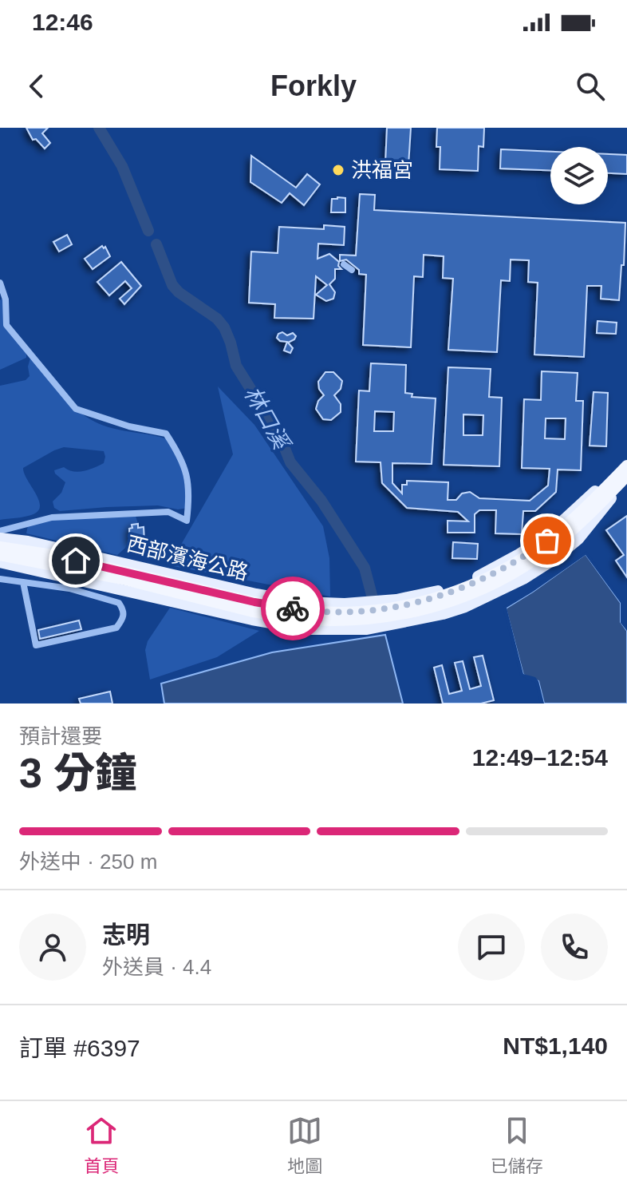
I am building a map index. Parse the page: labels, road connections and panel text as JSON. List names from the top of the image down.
{
  "streets": {
    "main road": ["西部濱海公路"]
  },
  "water": ["林口溪"],
  "places": ["洪福宮"],
  "page": {
    "status": "12:46",
    "header": "Forkly",
    "heading": ["3 分鐘", "預計還要", "12:49–12:54"],
    "panel": [
      "志明",
      "外送員 · 4.4",
      "訂單 #6397",
      "NT$1,140"
    ],
    "bar": "外送中 · 250 m",
    "tabs": ["首頁", "地圖", "已儲存"]
  }
}
